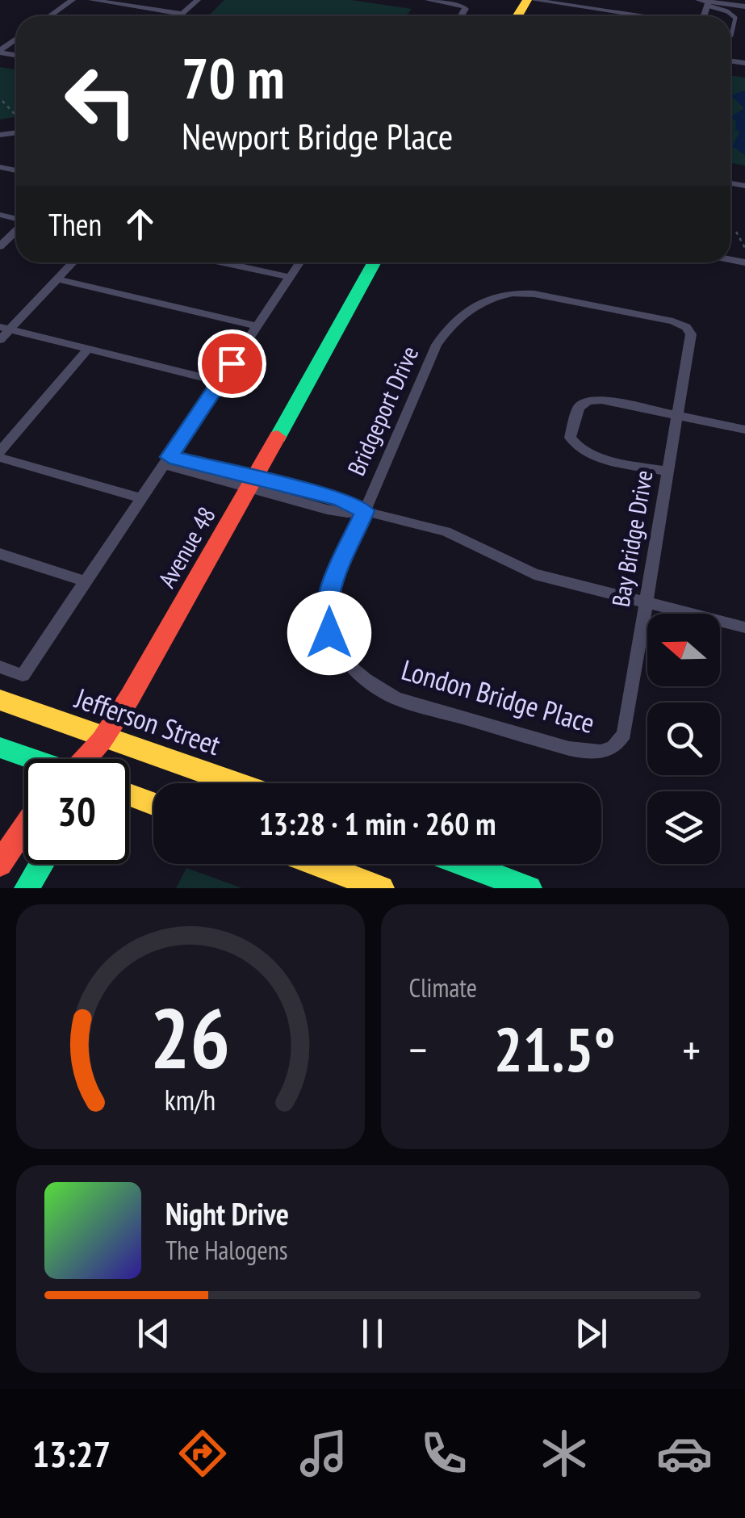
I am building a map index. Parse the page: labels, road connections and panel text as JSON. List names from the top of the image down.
{
  "streets": {
    "main road": ["Avenue 48", "Jefferson Street"],
    "street": ["Bridgeport Drive", "Bay Bridge Drive", "London Bridge Place"]
  },
  "crossings": [
    ["Bridgeport Drive", "Bay Bridge Drive"],
    ["Bridgeport Drive", "London Bridge Place"],
    ["Bay Bridge Drive", "London Bridge Place"],
    ["Avenue 48", "Jefferson Street"]
  ],
  "north": "left",
  "page": {
    "turn": ["70 m", "Newport Bridge Place"],
    "then": "Then",
    "limit": "30",
    "trip": "13:28 · 1 min · 260 m",
    "tile": "Climate",
    "heat": ["−", "21.5°", "+"],
    "song": ["Night Drive", "The Halogens"],
    "tabs": "13:27",
    "gauge": ["26", "km/h"]
  }
}
